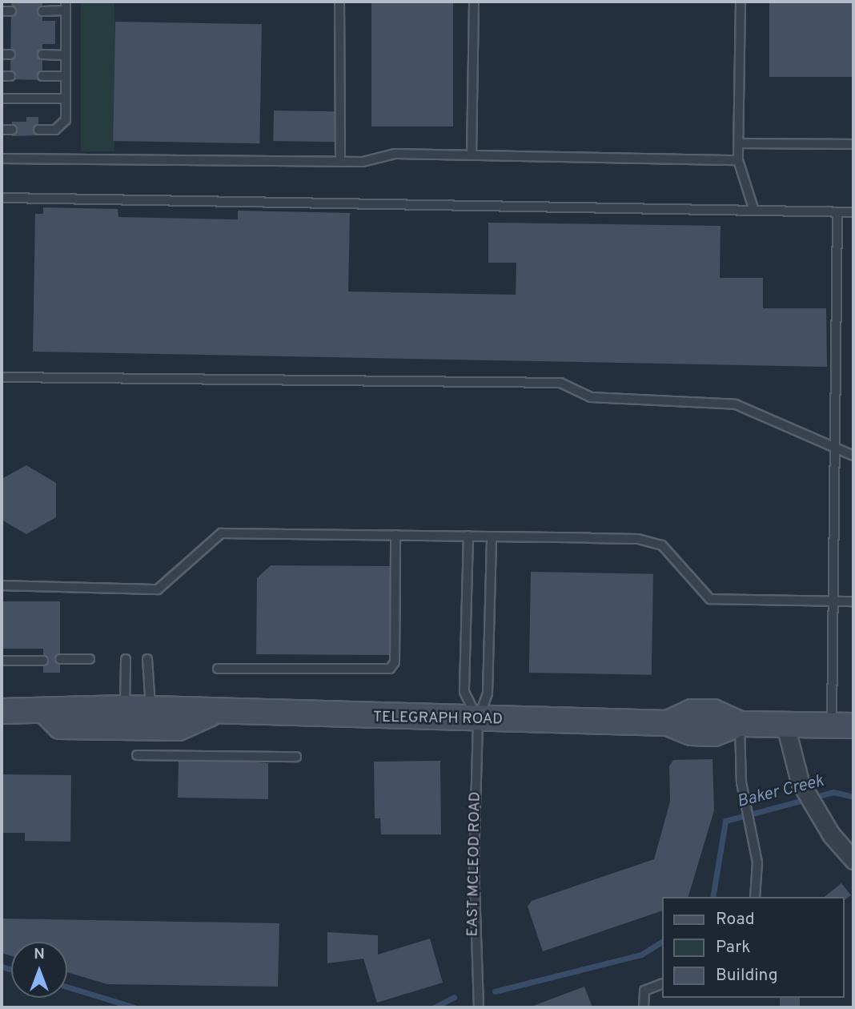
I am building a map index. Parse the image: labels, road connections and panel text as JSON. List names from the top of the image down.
{
  "streets": {
    "street": ["TELEGRAPH ROAD"],
    "lane": ["EAST MCLEOD ROAD"]
  },
  "crossings": [
    ["TELEGRAPH ROAD", "EAST MCLEOD ROAD"]
  ],
  "water": ["Baker Creek"],
  "legend": ["Road", "Park", "Building"],
  "north": "top"
}
